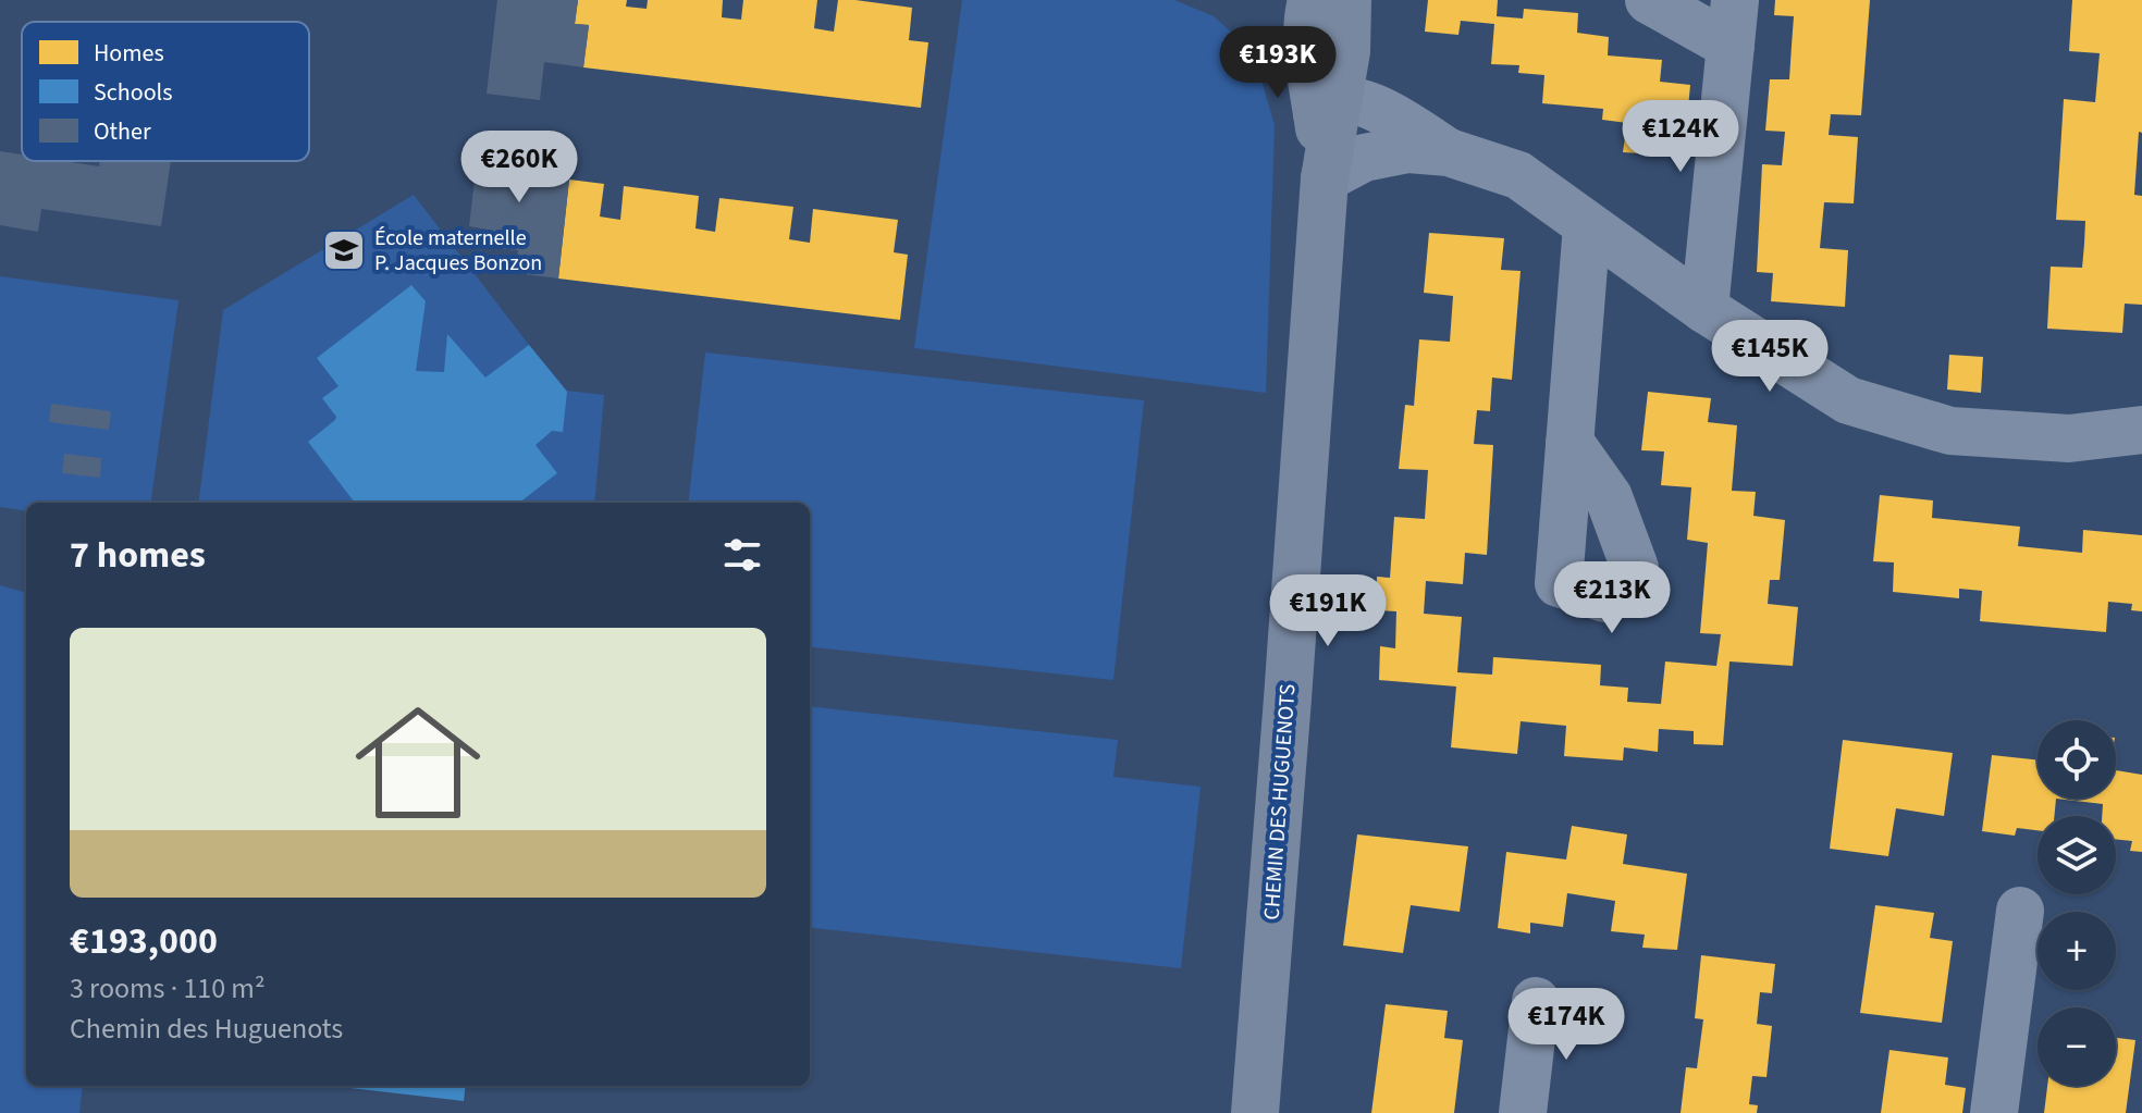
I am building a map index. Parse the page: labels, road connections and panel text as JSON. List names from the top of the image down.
{
  "streets": {
    "street": ["CHEMIN DES HUGUENOTS"]
  },
  "places": {
    "school or university": ["École maternelle P. Jacques Bonzon"]
  },
  "legend": ["Homes", "Schools", "Other"],
  "page": {
    "price": [
      "€193K",
      "€124K",
      "€260K",
      "€145K",
      "€213K",
      "€191K",
      "€174K"
    ],
    "heading": "7 homes",
    "list": [
      {
        "name": "€193,000",
        "note": "3 rooms · 110 m² · Chemin des Huguenots"
      }
    ],
    "map_buttons": ["+", "−"]
  }
}
